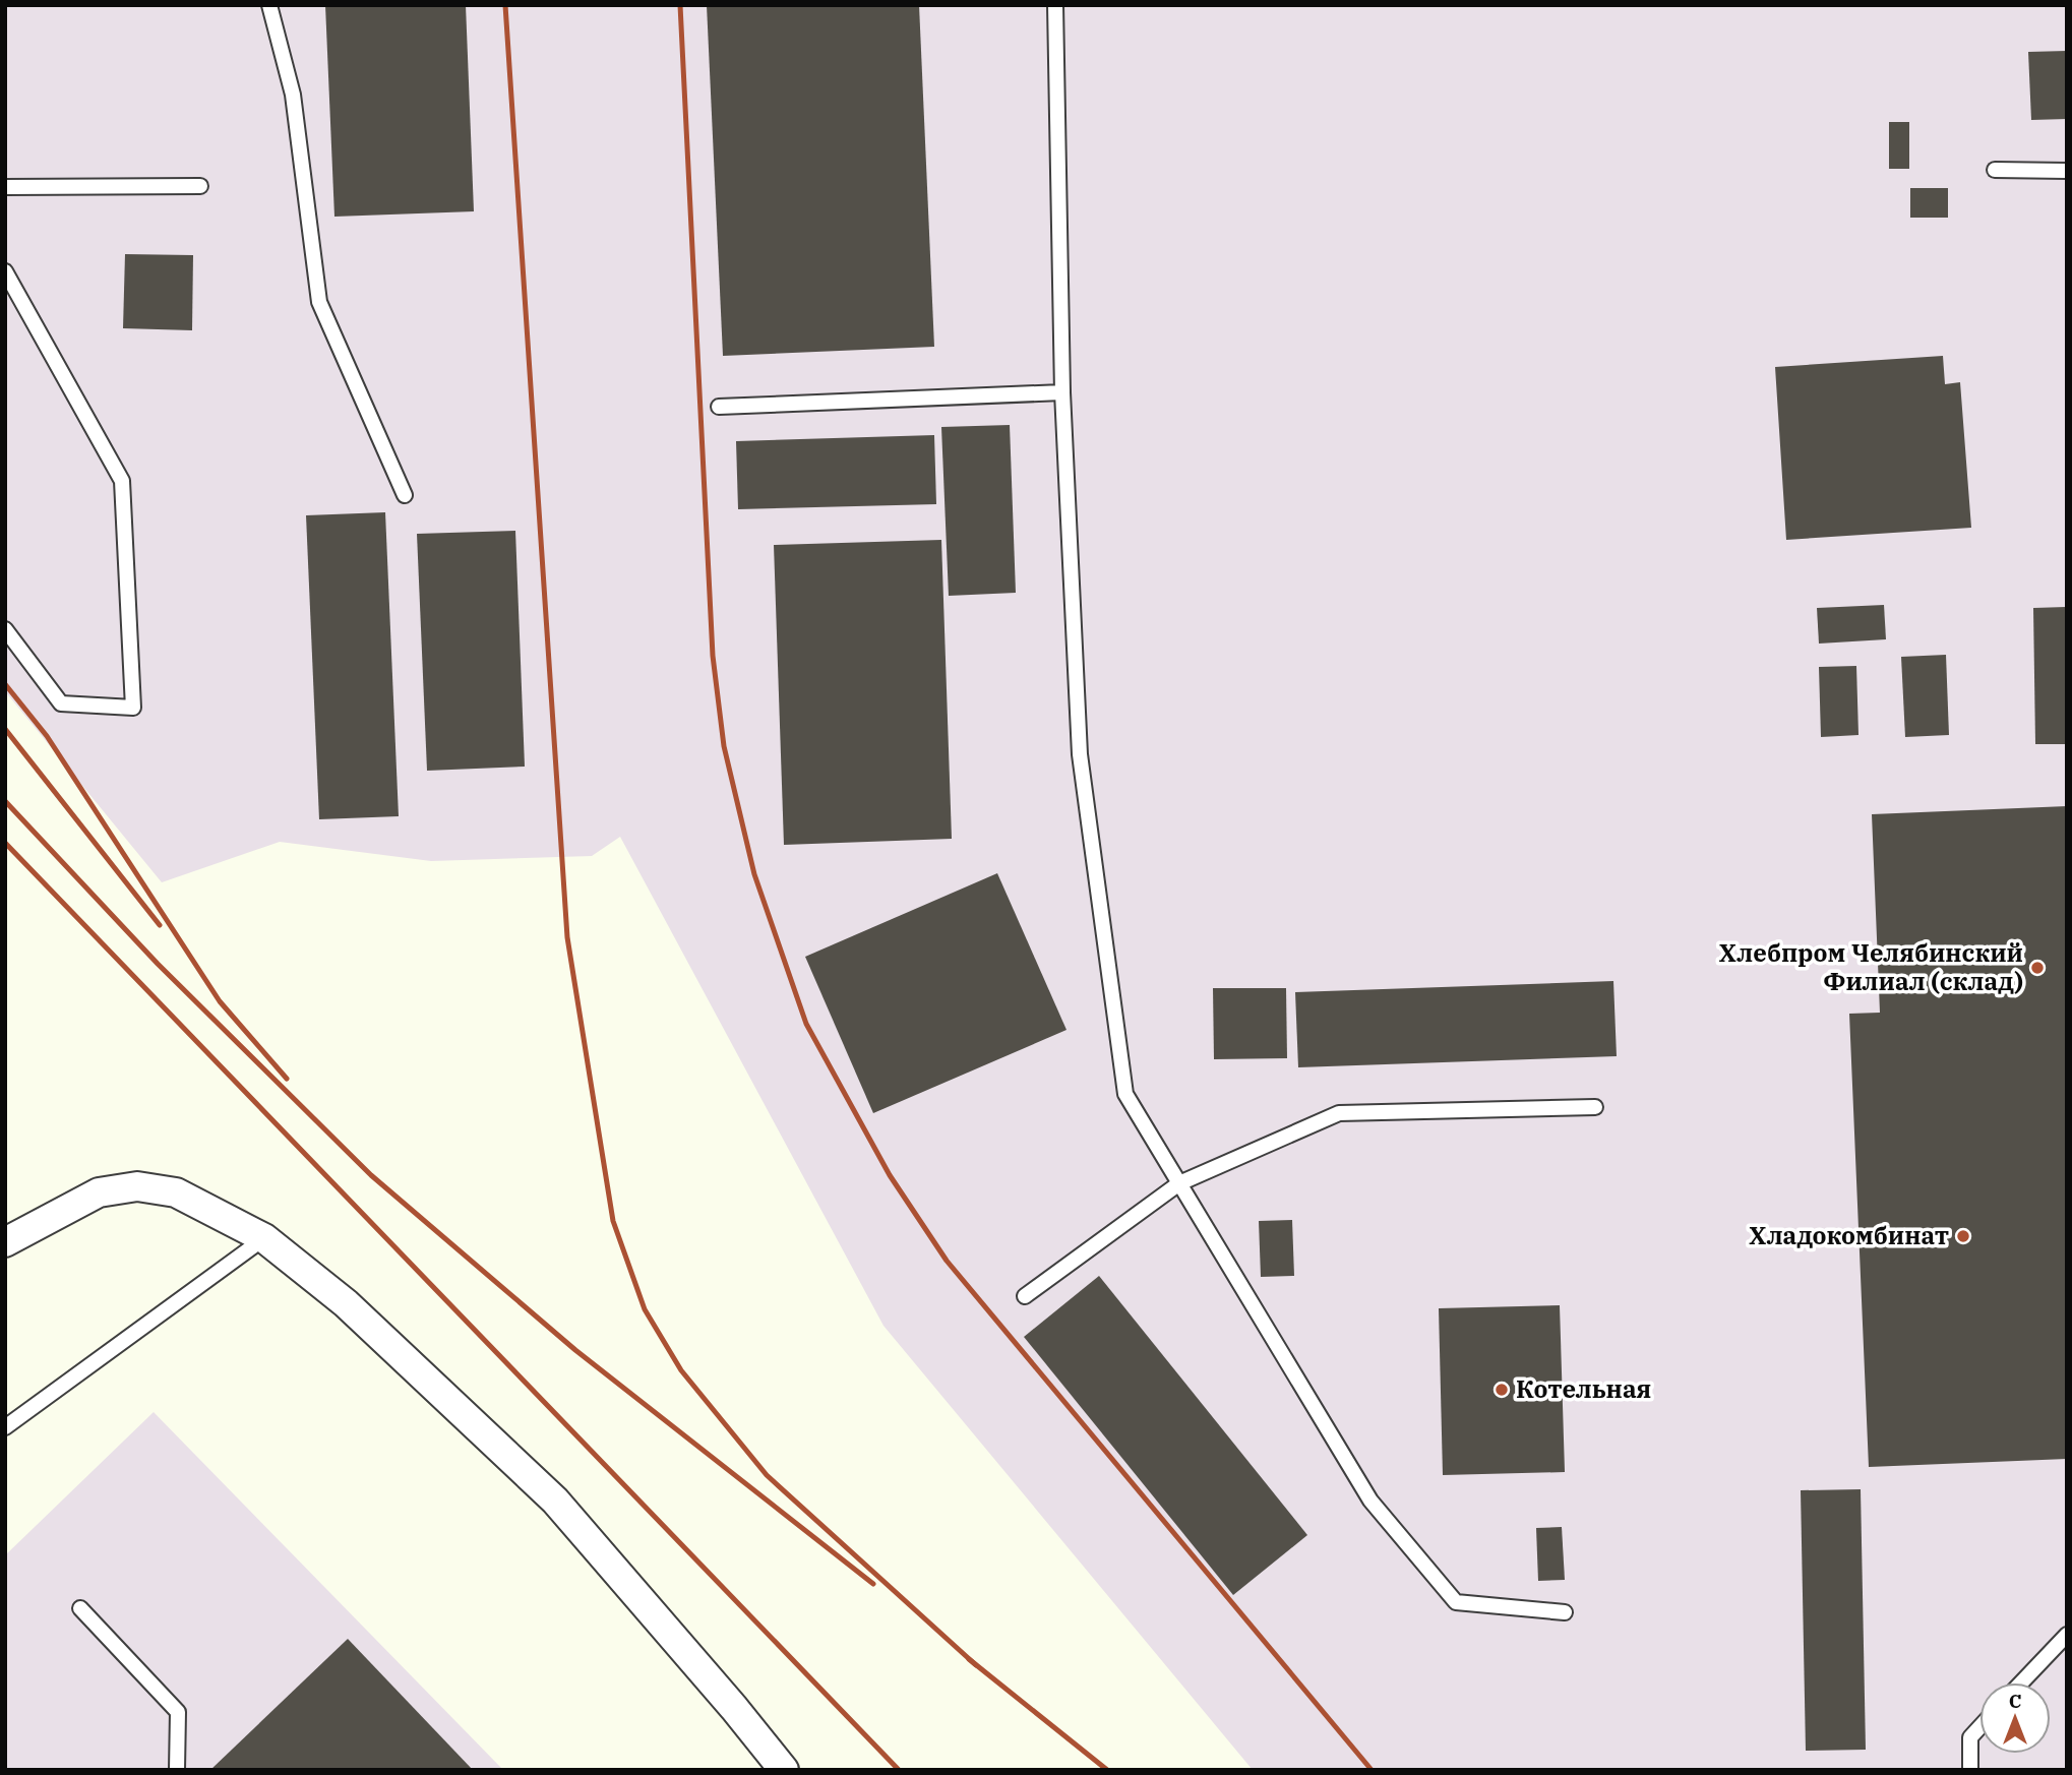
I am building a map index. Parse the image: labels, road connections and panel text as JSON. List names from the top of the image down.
{
  "places": ["Хлебпром Челябинский Филиал (склад)", "Хладокомбинат", "Котельная"],
  "north": "top"
}
